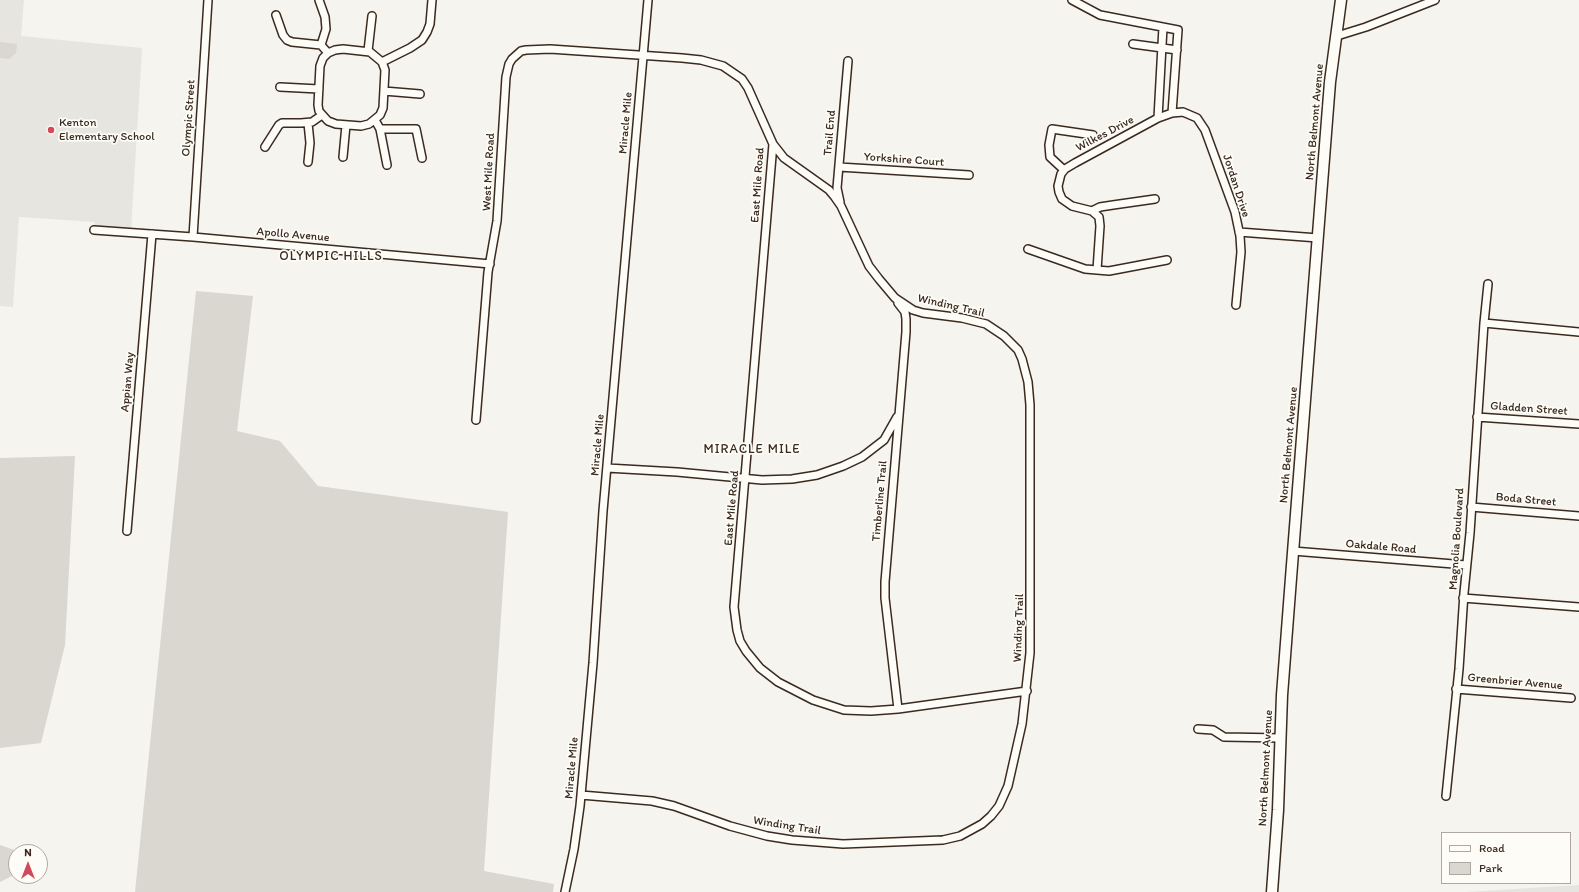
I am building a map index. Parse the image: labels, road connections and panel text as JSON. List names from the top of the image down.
{
  "streets": {
    "street": [
      "Olympic Street",
      "North Belmont Avenue",
      "Miracle Mile",
      "Trail End",
      "Wilkes Drive",
      "Yorkshire Court",
      "West Mile Road",
      "East Mile Road",
      "Jordan Drive",
      "Apollo Avenue",
      "Winding Trail",
      "Appian Way",
      "Gladden Street",
      "Boda Street",
      "Timberline Trail",
      "Magnolia Boulevard",
      "Oakdale Road",
      "Greenbrier Avenue"
    ]
  },
  "crossings": [
    ["Olympic Street", "Apollo Avenue"],
    ["North Belmont Avenue", "Oakdale Road"],
    ["Miracle Mile", "West Mile Road"],
    ["Miracle Mile", "East Mile Road"],
    ["Miracle Mile", "Winding Trail"],
    ["Trail End", "Yorkshire Court"],
    ["Trail End", "Winding Trail"],
    ["Wilkes Drive", "Jordan Drive"],
    ["West Mile Road", "East Mile Road"],
    ["West Mile Road", "Apollo Avenue"],
    ["East Mile Road", "Winding Trail"],
    ["East Mile Road", "Timberline Trail"],
    ["Apollo Avenue", "Appian Way"],
    ["Winding Trail", "Timberline Trail"],
    ["Gladden Street", "Magnolia Boulevard"],
    ["Boda Street", "Magnolia Boulevard"],
    ["Magnolia Boulevard", "Oakdale Road"],
    ["Magnolia Boulevard", "Greenbrier Avenue"]
  ],
  "districts": ["OLYMPIC HILLS", "MIRACLE MILE"],
  "places": ["Kenton Elementary School"],
  "legend": ["Road", "Park"],
  "north": "top"
}
